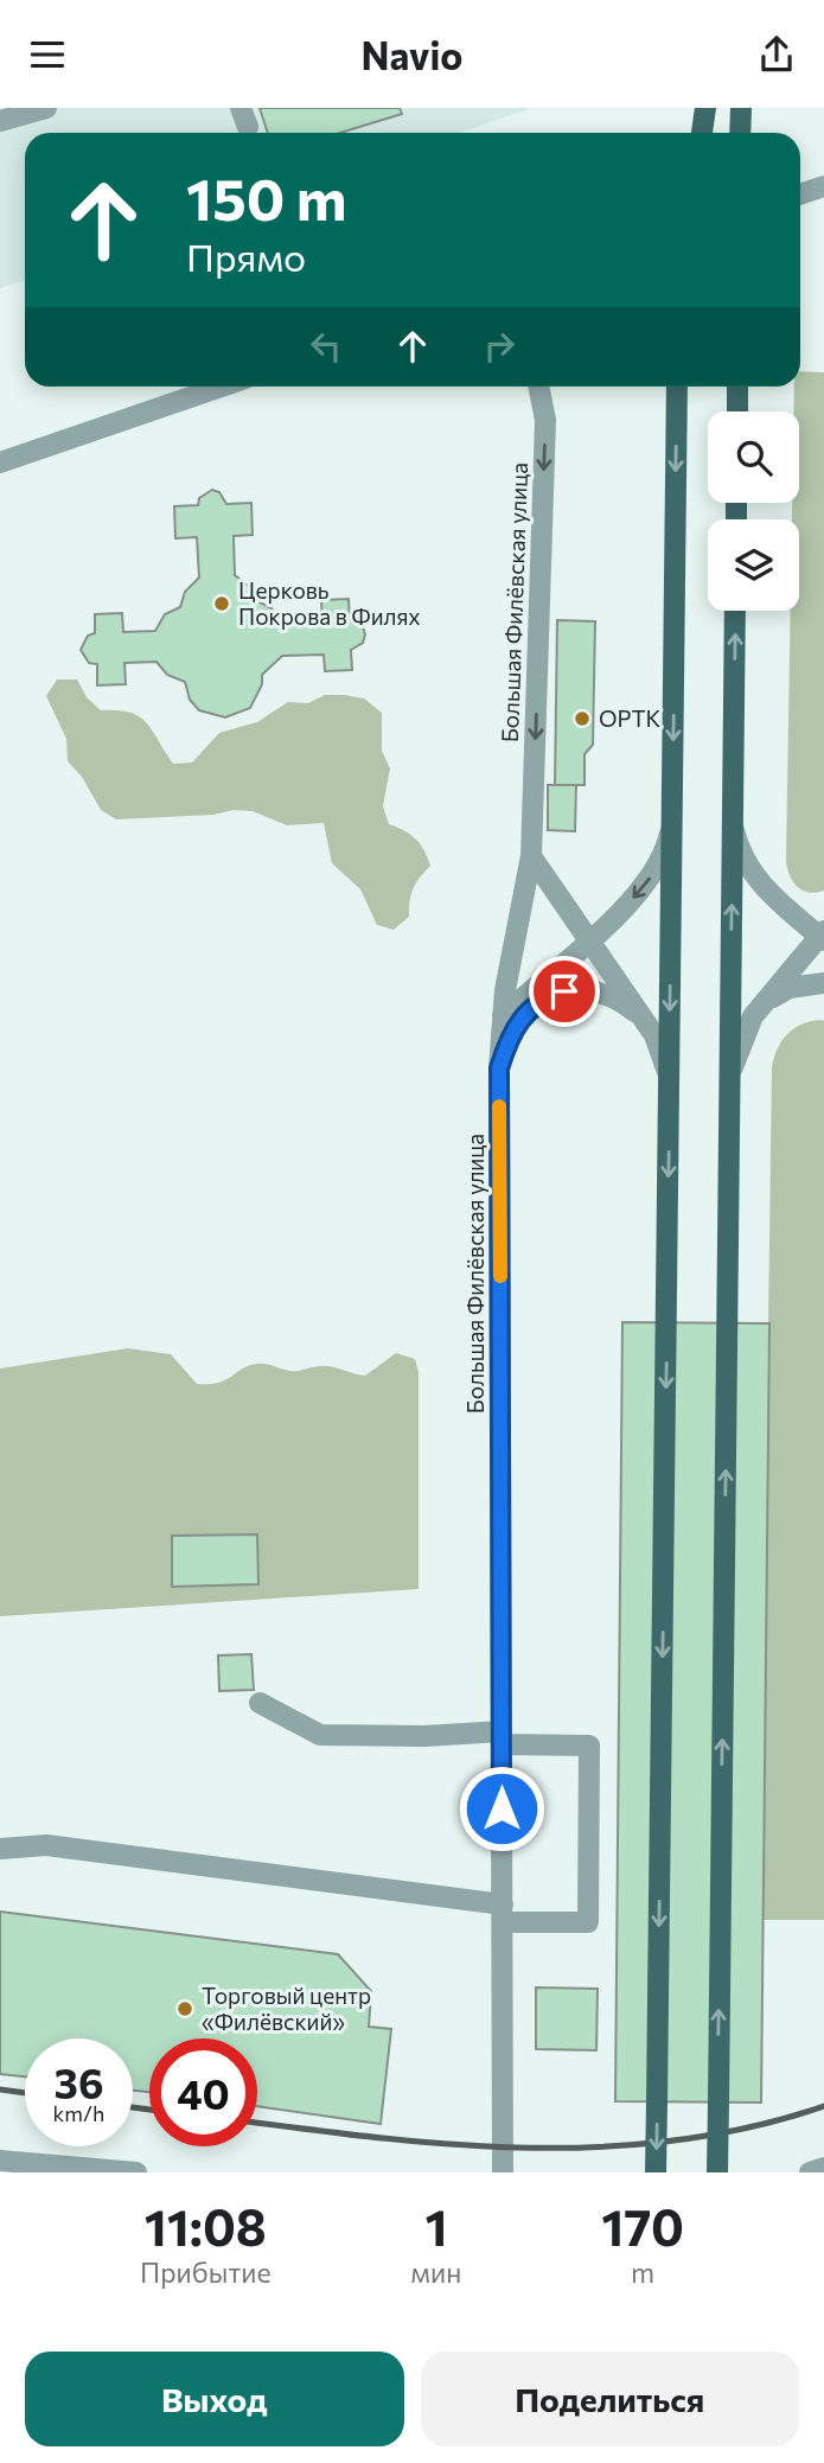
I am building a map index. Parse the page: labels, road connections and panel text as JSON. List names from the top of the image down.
{
  "streets": {
    "street": ["Большая Филёвская улица"]
  },
  "places": ["Церковь Покрова в Филях", "ОРТК", "Торговый центр «Филёвский»"],
  "page": {
    "header": "Navio",
    "turn": ["150 m", "Прямо"],
    "speed": "36 km/h",
    "limit": "40",
    "eta": [
      "11:08",
      "Прибытие",
      "1",
      "мин",
      "170",
      "m"
    ],
    "buttons": ["Выход", "Поделиться"]
  }
}
